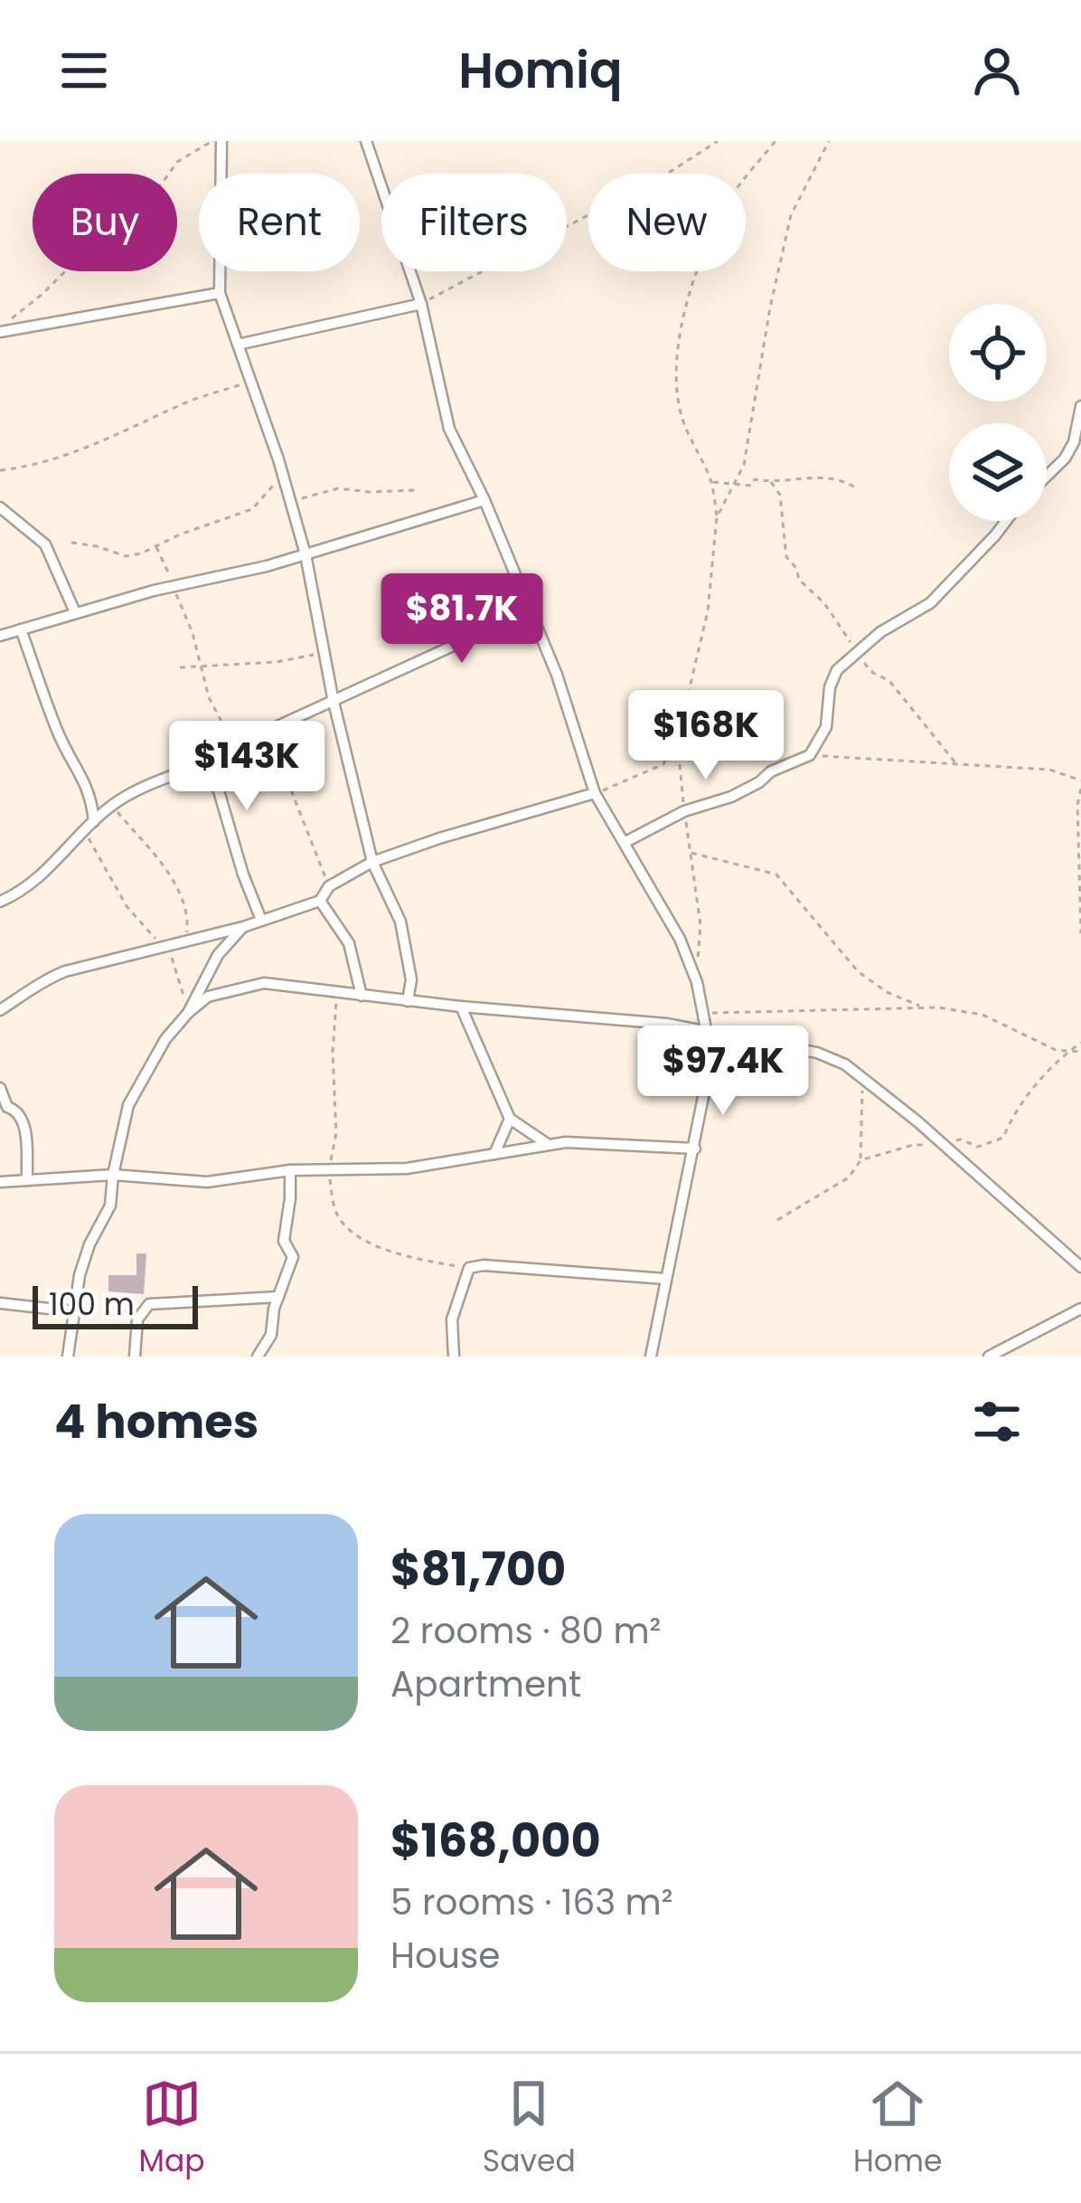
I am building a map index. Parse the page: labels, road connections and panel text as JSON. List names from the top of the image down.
{
  "scale_bar": "100 m",
  "page": {
    "header": "Homiq",
    "chip": [
      "Buy",
      "Rent",
      "Filters",
      "New"
    ],
    "price": [
      "$81.7K",
      "$168K",
      "$143K",
      "$97.4K"
    ],
    "scale": "100 m",
    "heading": "4 homes",
    "list": [
      {
        "name": "$81,700",
        "note": "2 rooms · 80 m² · Apartment"
      },
      {
        "name": "$168,000",
        "note": "5 rooms · 163 m² · House"
      }
    ],
    "tabs": ["Map", "Saved", "Home"]
  }
}
